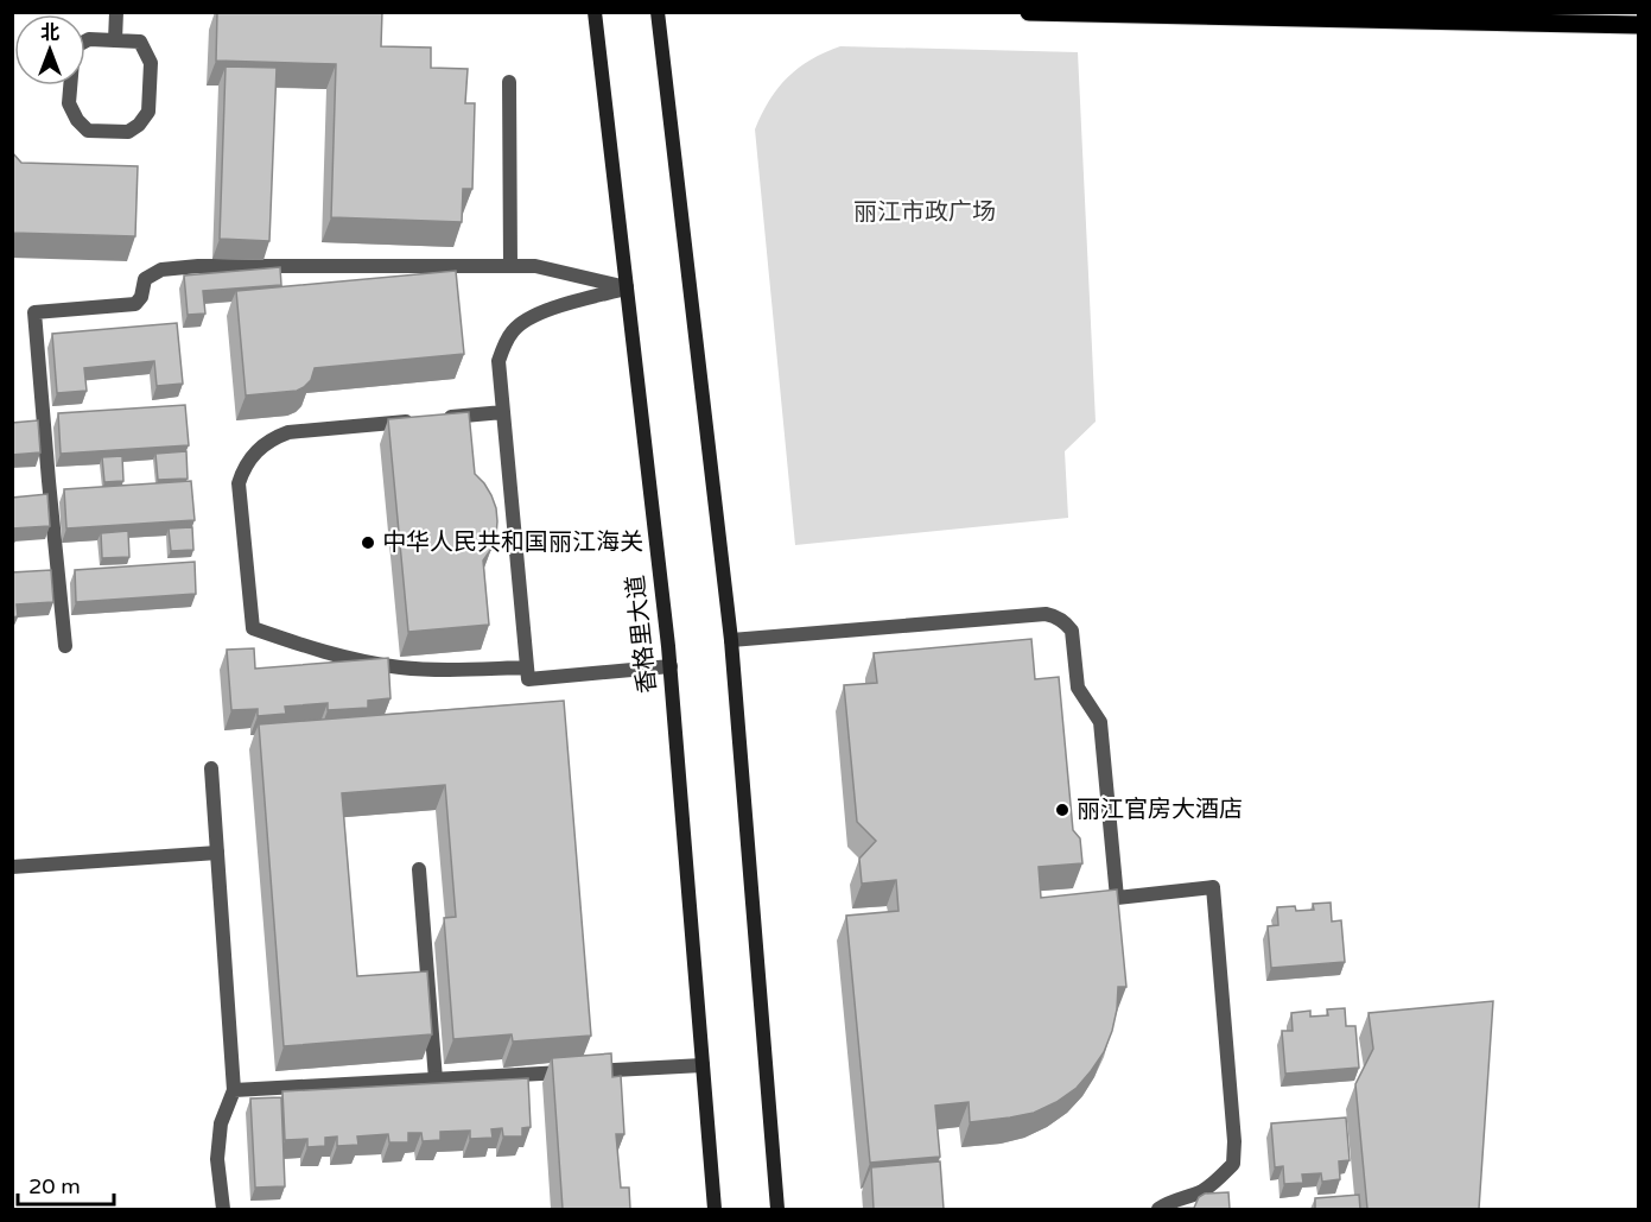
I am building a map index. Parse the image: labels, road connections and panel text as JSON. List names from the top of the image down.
{
  "streets": {
    "main road": ["香格里大道"]
  },
  "parks": ["丽江市政广场"],
  "places": ["中华人民共和国丽江海关", "丽江官房大酒店"],
  "scale_bar": "20 m",
  "north": "top"
}
